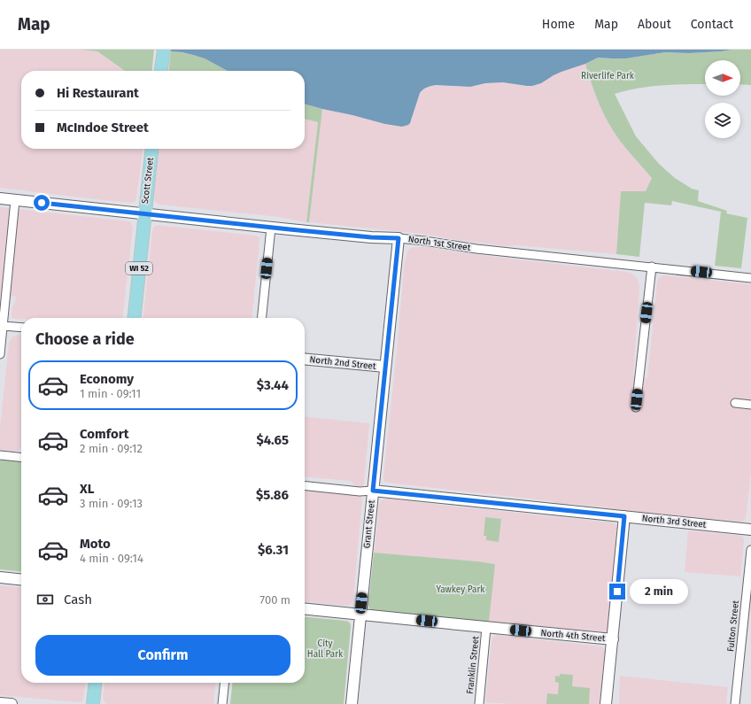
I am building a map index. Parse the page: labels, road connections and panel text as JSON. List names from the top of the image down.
{
  "streets": {
    "main road": ["Scott Street", "WI 52"],
    "street": [
      "North 1st Street",
      "North 2nd Street",
      "North 3rd Street",
      "Grant Street",
      "Fulton Street",
      "North 4th Street",
      "Franklin Street"
    ]
  },
  "crossings": [
    ["Scott Street", "North 1st Street"],
    ["North 1st Street", "Grant Street"],
    ["North 2nd Street", "Grant Street"],
    ["North 3rd Street", "Grant Street"],
    ["Grant Street", "North 4th Street"],
    ["North 4th Street", "Franklin Street"]
  ],
  "parks": ["Riverlife Park", "Yawkey Park", "City Hall Park"],
  "north": "right",
  "page": {
    "header": "Map",
    "nav": [
      "Home",
      "Map",
      "About",
      "Contact"
    ],
    "banner": ["Hi Restaurant", "McIndoe Street"],
    "heading": "Choose a ride",
    "list": [
      {
        "name": "Economy",
        "note": "1 min · 09:11",
        "value": "$3.44"
      },
      {
        "name": "Comfort",
        "note": "2 min · 09:12",
        "value": "$4.65"
      },
      {
        "name": "XL",
        "note": "3 min · 09:13",
        "value": "$5.86"
      },
      {
        "name": "Moto",
        "note": "4 min · 09:14",
        "value": "$6.31"
      }
    ],
    "bubble": "2 min",
    "pay": ["Cash", "700 m"],
    "buttons": "Confirm"
  }
}
